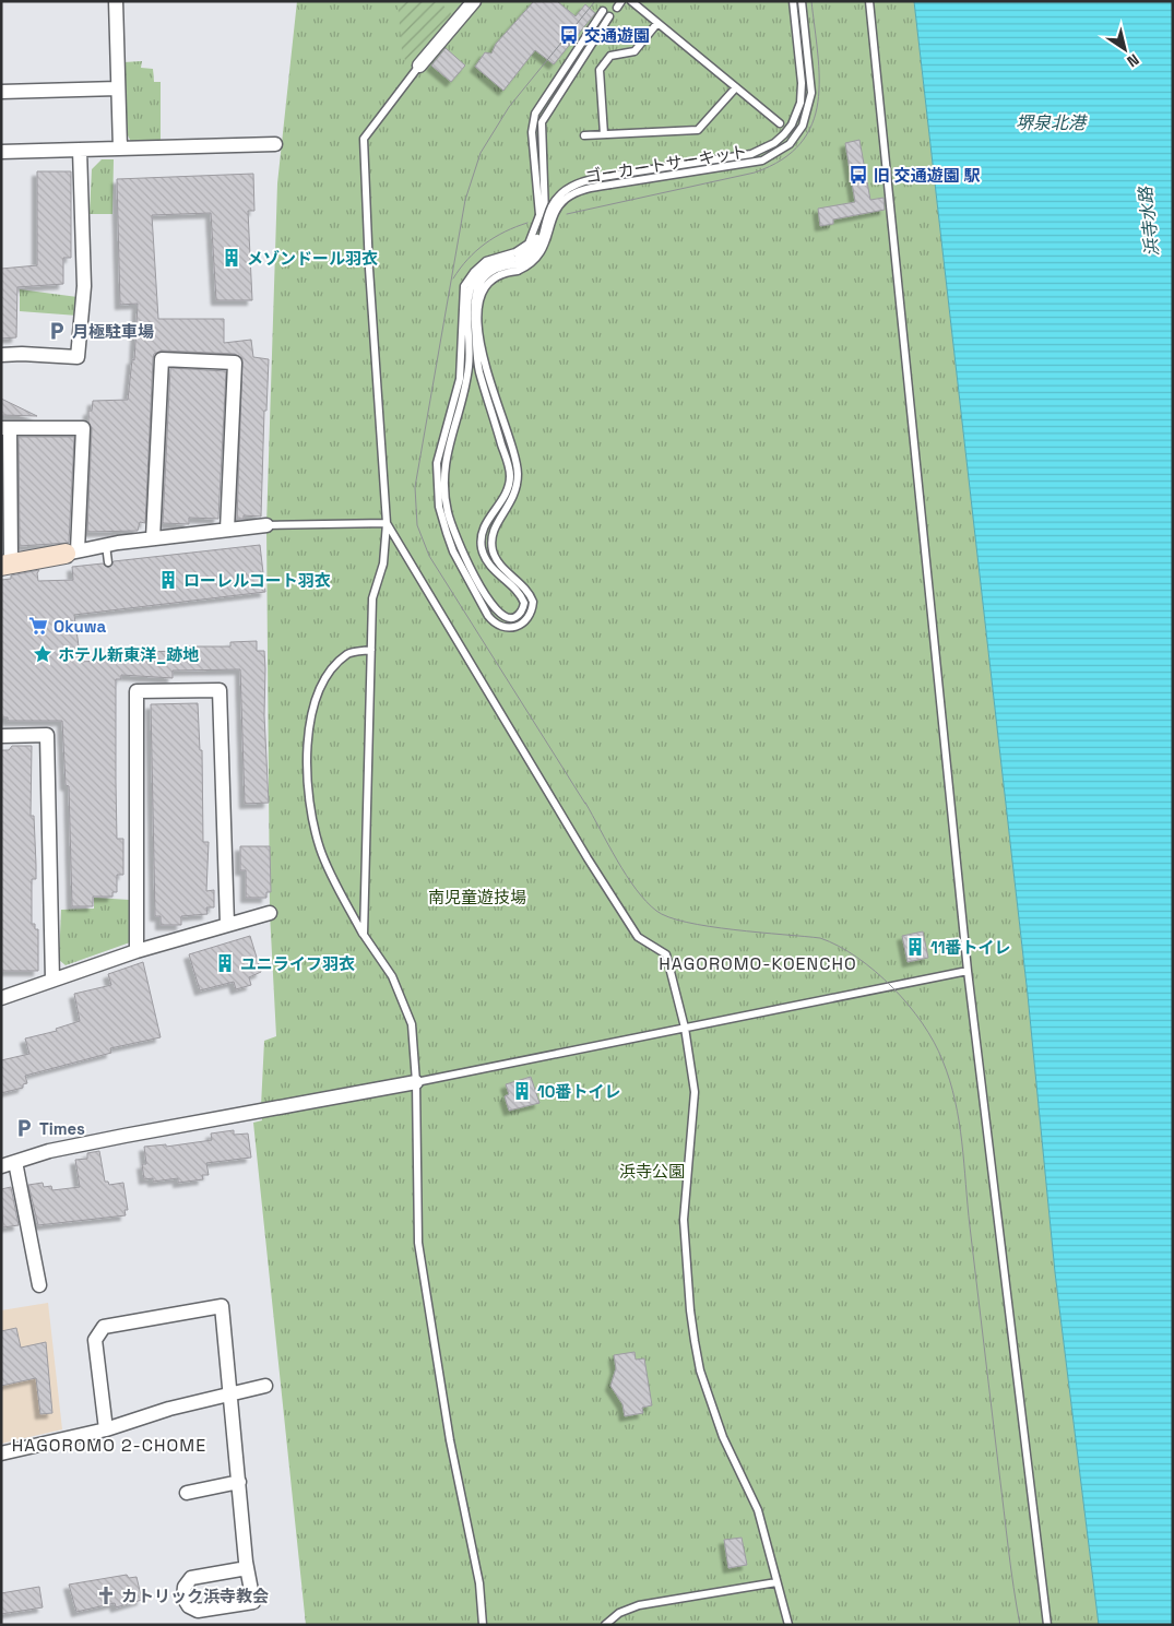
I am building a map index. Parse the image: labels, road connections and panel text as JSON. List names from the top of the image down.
{
  "streets": {
    "lane": ["ゴーカートサーキット"]
  },
  "districts": ["HAGOROMO-KOENCHO", "HAGOROMO 2-CHOME"],
  "water": ["堺泉北港", "浜寺水路"],
  "parks": ["南児童遊技場", "浜寺公園"],
  "places": {
    "bus stop": ["交通遊園", "旧 交通遊園 駅"],
    "building": [
      "メゾンドール羽衣",
      "ローレルコート羽衣",
      "11番トイレ",
      "ユニライフ羽衣",
      "10番トイレ"
    ],
    "parking": ["月極駐車場", "Times"],
    "supermarket": ["Okuwa"],
    "place": ["ホテル新東洋_跡地"],
    "church": ["カトリック浜寺教会"]
  },
  "north": "bottom right"
}
